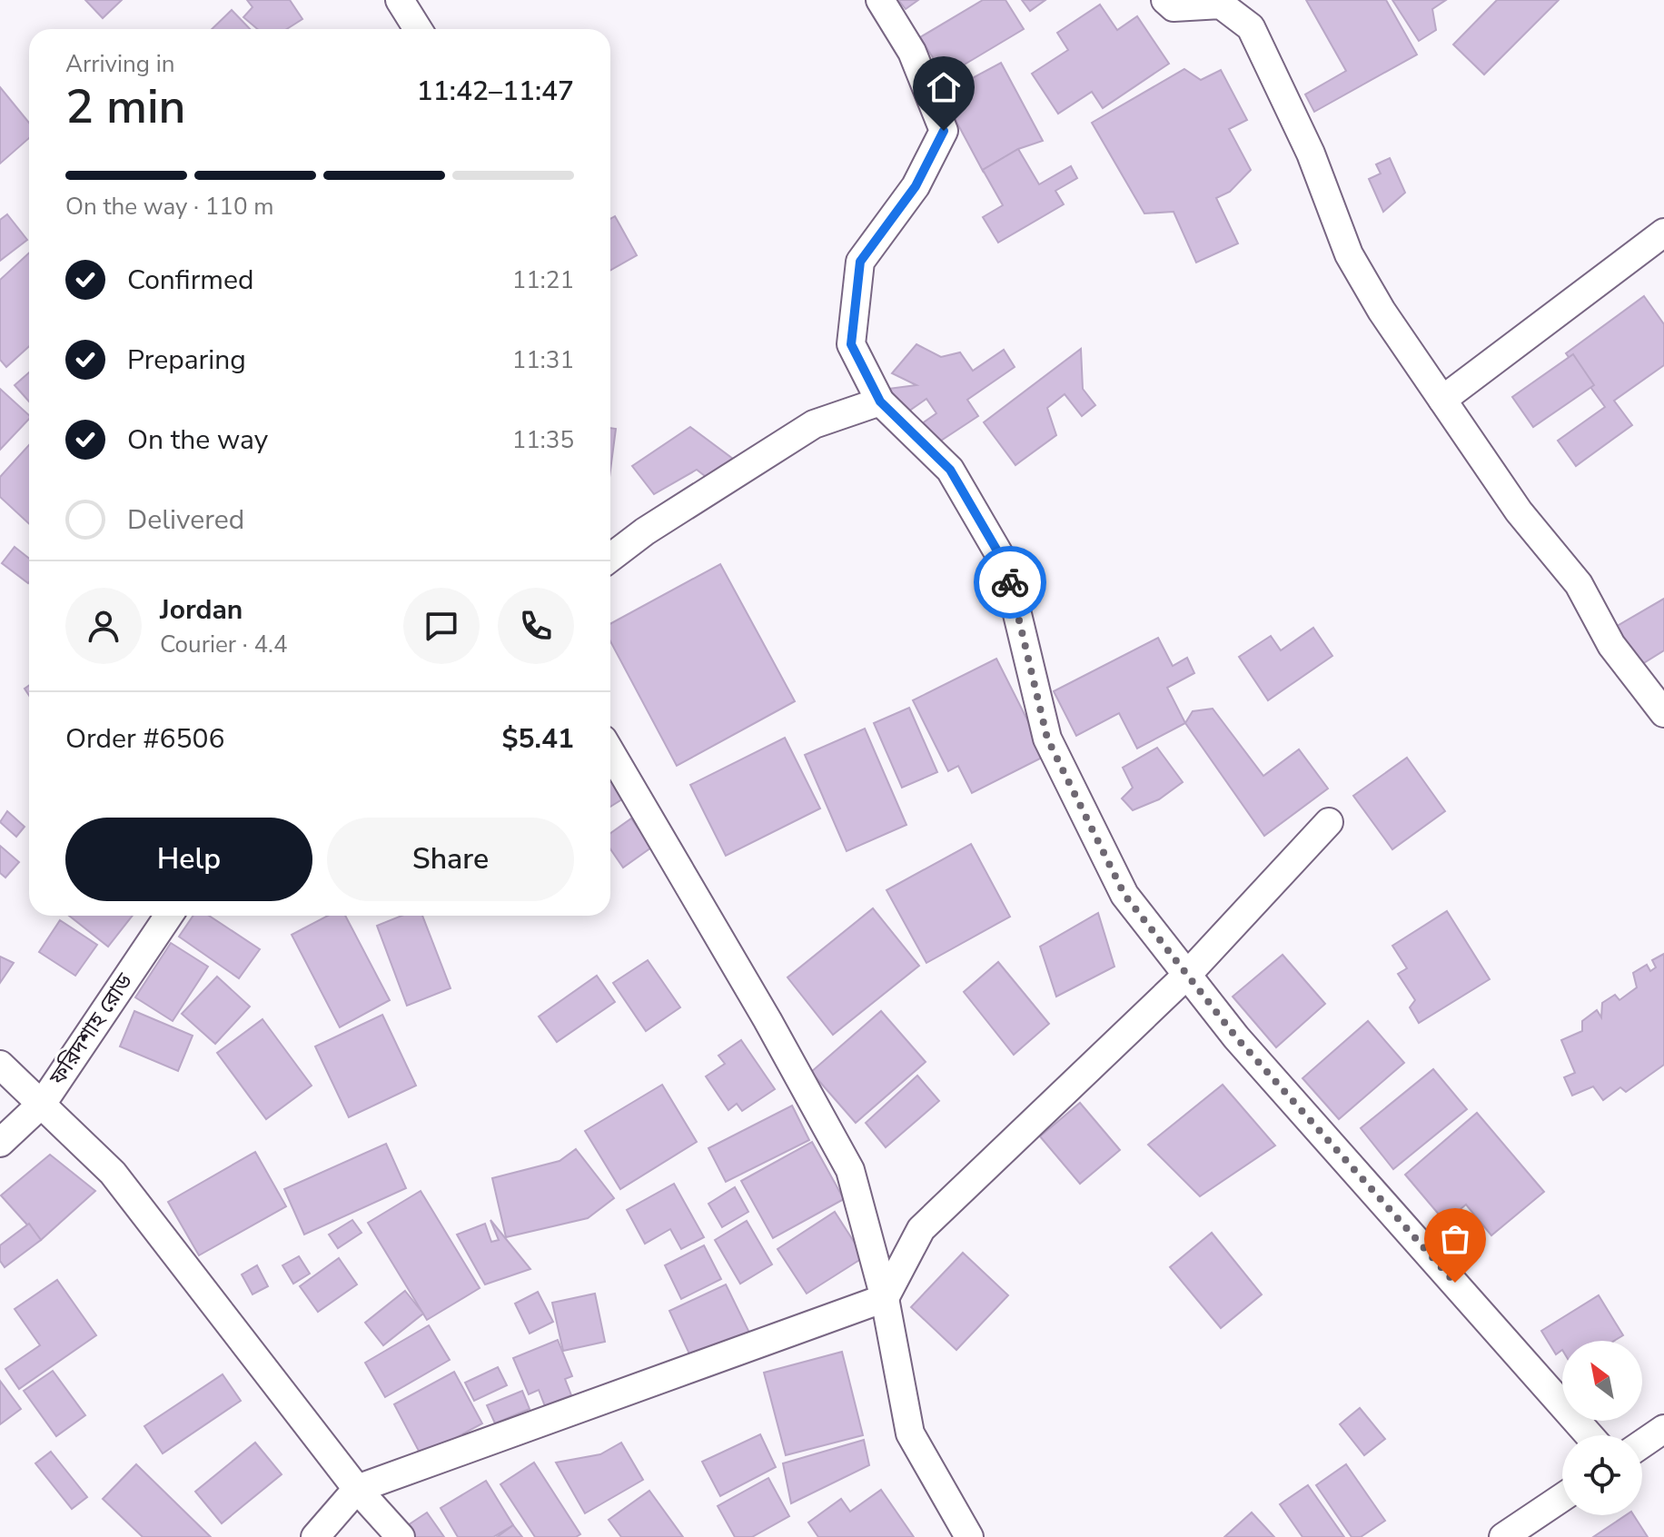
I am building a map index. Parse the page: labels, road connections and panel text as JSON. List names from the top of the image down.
{
  "streets": {
    "street": ["ফরিদশাহ রোড"]
  },
  "north": "top left",
  "page": {
    "heading": ["2 min", "Arriving in", "11:42–11:47"],
    "panel": [
      "Jordan",
      "Courier · 4.4",
      "Order #6506",
      "$5.41"
    ],
    "bar": "On the way · 110 m",
    "list": [
      ["Confirmed", "11:21"],
      ["Preparing", "11:31"],
      ["On the way", "11:35"],
      "Delivered"
    ],
    "buttons": ["Help", "Share"]
  }
}
